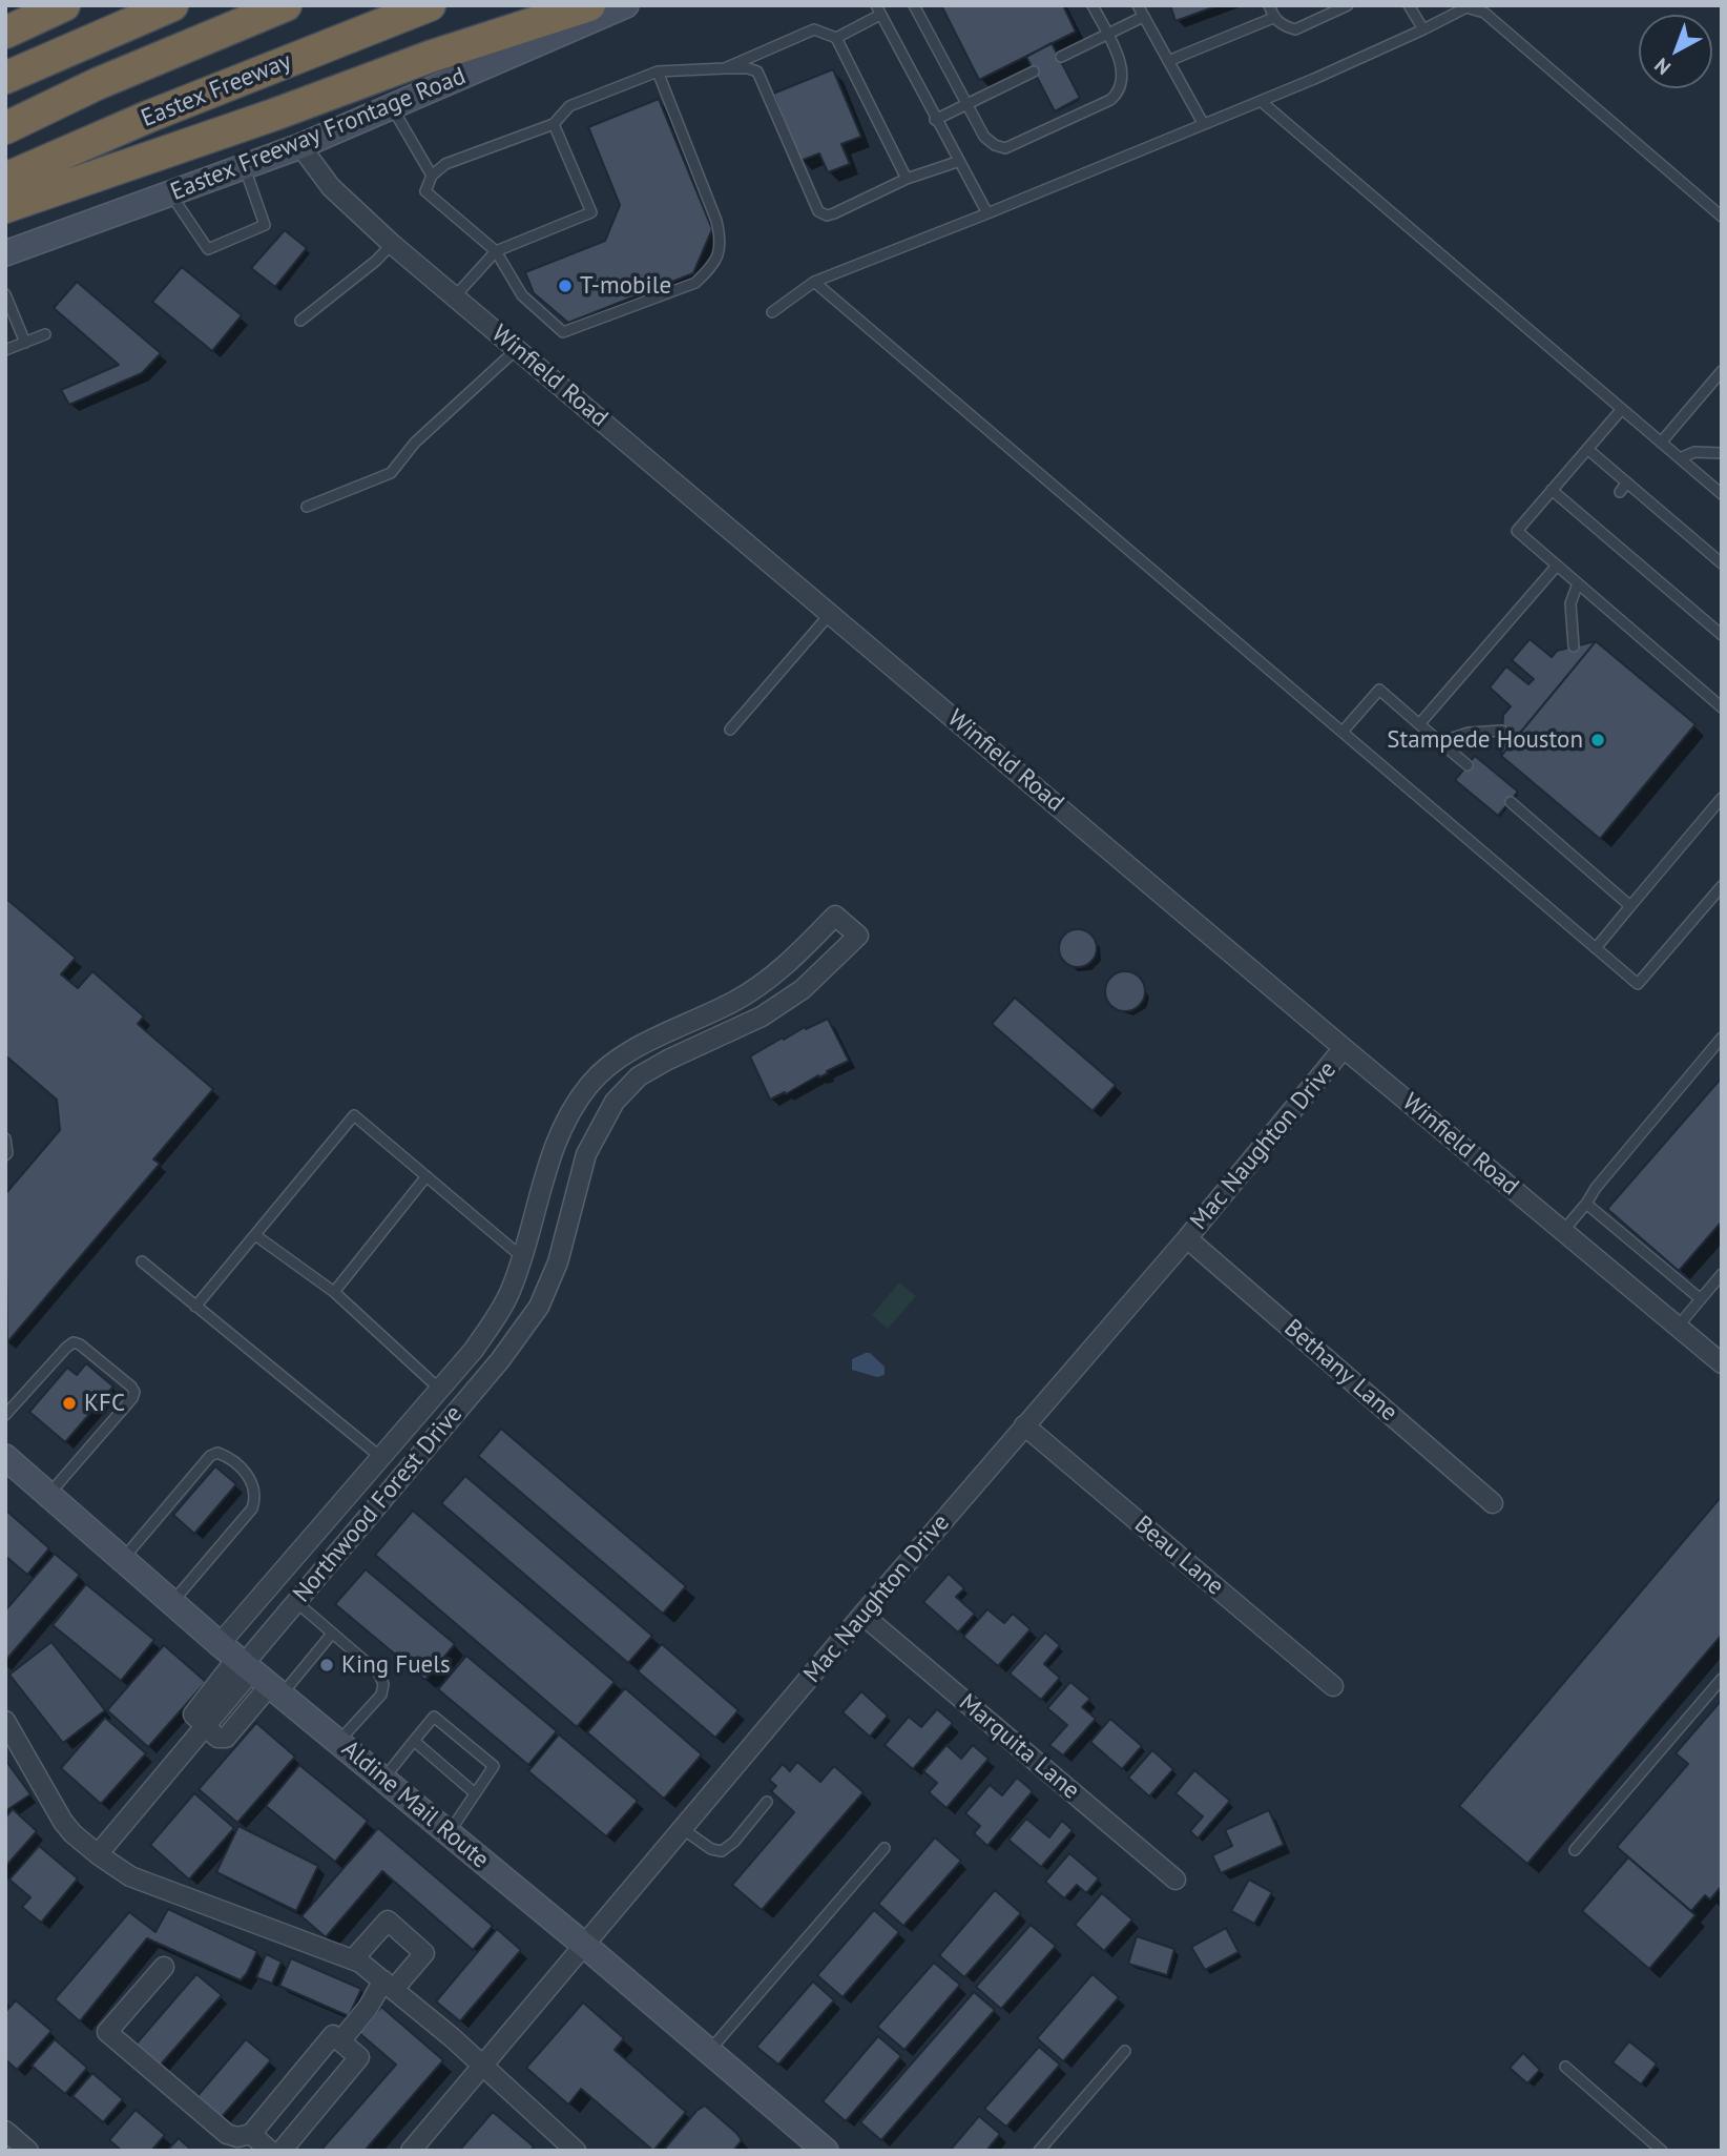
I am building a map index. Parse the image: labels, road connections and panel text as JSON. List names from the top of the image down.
{
  "streets": {
    "highway": ["Eastex Freeway"],
    "main road": ["Eastex Freeway Frontage Road", "Aldine Mail Route"],
    "street": [
      "Winfield Road",
      "Mac Naughton Drive",
      "Bethany Lane",
      "Northwood Forest Drive",
      "Beau Lane",
      "Marquita Lane"
    ]
  },
  "crossings": [
    ["Eastex Freeway Frontage Road", "Winfield Road"],
    ["Winfield Road", "Mac Naughton Drive"],
    ["Mac Naughton Drive", "Bethany Lane"],
    ["Mac Naughton Drive", "Beau Lane"],
    ["Mac Naughton Drive", "Marquita Lane"],
    ["Mac Naughton Drive", "Aldine Mail Route"],
    ["Northwood Forest Drive", "Aldine Mail Route"]
  ],
  "places": [
    "T-mobile",
    "Stampede Houston",
    "KFC",
    "King Fuels"
  ],
  "north": "bottom left"
}
